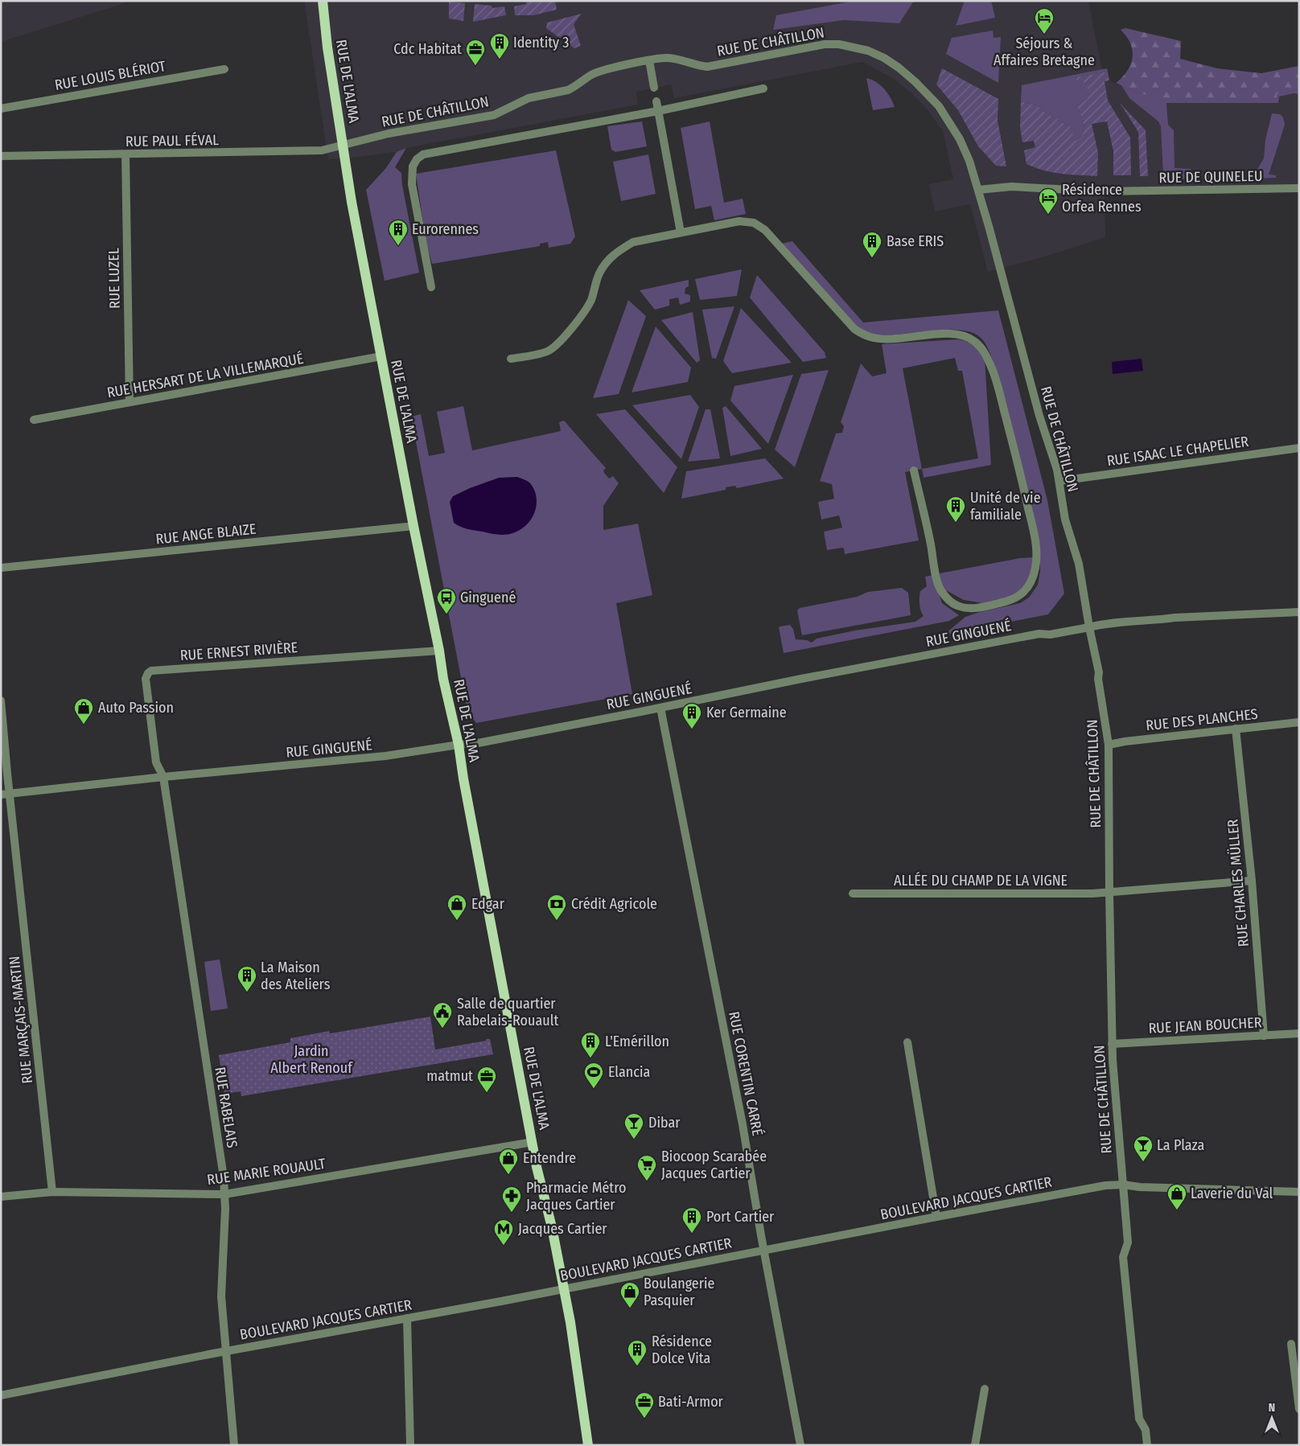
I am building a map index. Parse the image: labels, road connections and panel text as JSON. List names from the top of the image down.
{
  "streets": {
    "main road": ["RUE DE L'ALMA"],
    "street": [
      "RUE DE CHÂTILLON",
      "RUE LOUIS BLÉRIOT",
      "RUE PAUL FÉVAL",
      "RUE DE QUINELEU",
      "RUE LUZEL",
      "RUE HERSART DE LA VILLEMARQUÉ",
      "RUE ISAAC LE CHAPELIER",
      "RUE ANGE BLAIZE",
      "RUE GINGUENÉ",
      "RUE ERNEST RIVIÈRE",
      "RUE DES PLANCHES",
      "ALLÉE DU CHAMP DE LA VIGNE",
      "RUE CHARLES MÜLLER",
      "RUE MARÇAIS-MARTIN",
      "RUE JEAN BOUCHER",
      "RUE CORENTIN CARRÉ",
      "RUE RABELAIS",
      "RUE MARIE ROUAULT",
      "BOULEVARD JACQUES CARTIER"
    ]
  },
  "crossings": [
    ["RUE DE CHÂTILLON", "RUE DE L'ALMA"],
    ["RUE DE CHÂTILLON", "RUE PAUL FÉVAL"],
    ["RUE DE CHÂTILLON", "RUE DE QUINELEU"],
    ["RUE DE CHÂTILLON", "RUE ISAAC LE CHAPELIER"],
    ["RUE DE CHÂTILLON", "RUE GINGUENÉ"],
    ["RUE DE CHÂTILLON", "RUE DES PLANCHES"],
    ["RUE DE CHÂTILLON", "ALLÉE DU CHAMP DE LA VIGNE"],
    ["RUE DE CHÂTILLON", "RUE JEAN BOUCHER"],
    ["RUE DE CHÂTILLON", "BOULEVARD JACQUES CARTIER"],
    ["RUE DE L'ALMA", "RUE PAUL FÉVAL"],
    ["RUE DE L'ALMA", "RUE HERSART DE LA VILLEMARQUÉ"],
    ["RUE DE L'ALMA", "RUE ANGE BLAIZE"],
    ["RUE DE L'ALMA", "RUE GINGUENÉ"],
    ["RUE DE L'ALMA", "RUE ERNEST RIVIÈRE"],
    ["RUE DE L'ALMA", "RUE MARIE ROUAULT"],
    ["RUE DE L'ALMA", "BOULEVARD JACQUES CARTIER"],
    ["RUE PAUL FÉVAL", "RUE LUZEL"],
    ["RUE LUZEL", "RUE HERSART DE LA VILLEMARQUÉ"],
    ["RUE GINGUENÉ", "RUE ERNEST RIVIÈRE"],
    ["RUE GINGUENÉ", "RUE MARÇAIS-MARTIN"],
    ["RUE GINGUENÉ", "RUE CORENTIN CARRÉ"],
    ["RUE GINGUENÉ", "RUE RABELAIS"],
    ["RUE ERNEST RIVIÈRE", "RUE RABELAIS"],
    ["RUE DES PLANCHES", "RUE CHARLES MÜLLER"],
    ["ALLÉE DU CHAMP DE LA VIGNE", "RUE CHARLES MÜLLER"],
    ["RUE CHARLES MÜLLER", "RUE JEAN BOUCHER"],
    ["RUE MARÇAIS-MARTIN", "RUE MARIE ROUAULT"],
    ["RUE CORENTIN CARRÉ", "BOULEVARD JACQUES CARTIER"],
    ["RUE RABELAIS", "RUE MARIE ROUAULT"],
    ["RUE RABELAIS", "BOULEVARD JACQUES CARTIER"]
  ],
  "parks": ["Jardin Albert Renouf"],
  "places": {
    "hotel": ["Séjours & Affaires Bretagne", "Résidence Orfea Rennes"],
    "building": [
      "Identity 3",
      "Eurorennes",
      "Base ERIS",
      "Unité de vie familiale",
      "Ker Germaine",
      "La Maison des Ateliers",
      "L'Emérillon",
      "Port Cartier",
      "Résidence Dolce Vita"
    ],
    "office": ["Cdc Habitat", "matmut", "Bati-Armor"],
    "bus stop": ["Ginguené"],
    "shop": [
      "Auto Passion",
      "Edgar",
      "Entendre",
      "Laverie du Val",
      "Boulangerie Pasquier"
    ],
    "bank": ["Crédit Agricole"],
    "public building": ["Salle de quartier Rabelais-Rouault"],
    "sports": ["Elancia"],
    "bar": ["Dibar", "La Plaza"],
    "supermarket": ["Biocoop Scarabée Jacques Cartier"],
    "pharmacy": ["Pharmacie Métro Jacques Cartier"],
    "metro station": ["Jacques Cartier"]
  },
  "north": "top"
}
